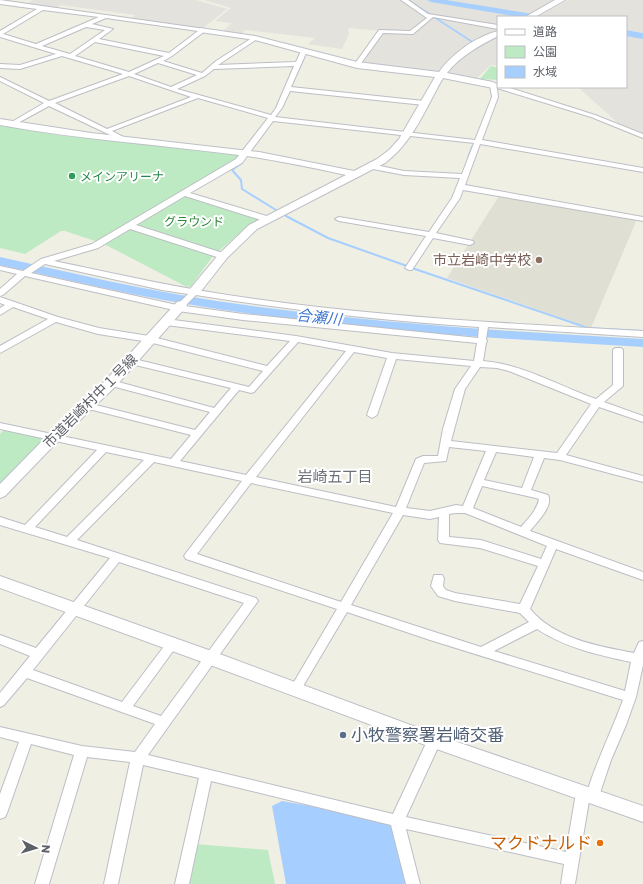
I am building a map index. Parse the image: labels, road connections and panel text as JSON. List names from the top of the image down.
{
  "streets": {
    "street": ["市道岩崎村中１号線"]
  },
  "districts": ["岩崎五丁目"],
  "water": ["合瀬川"],
  "parks": ["グラウンド"],
  "places": [
    "メインアリーナ",
    "市立岩崎中学校",
    "小牧警察署岩崎交番",
    "マクドナルド"
  ],
  "legend": ["道路", "公園", "水域"],
  "north": "right"
}
